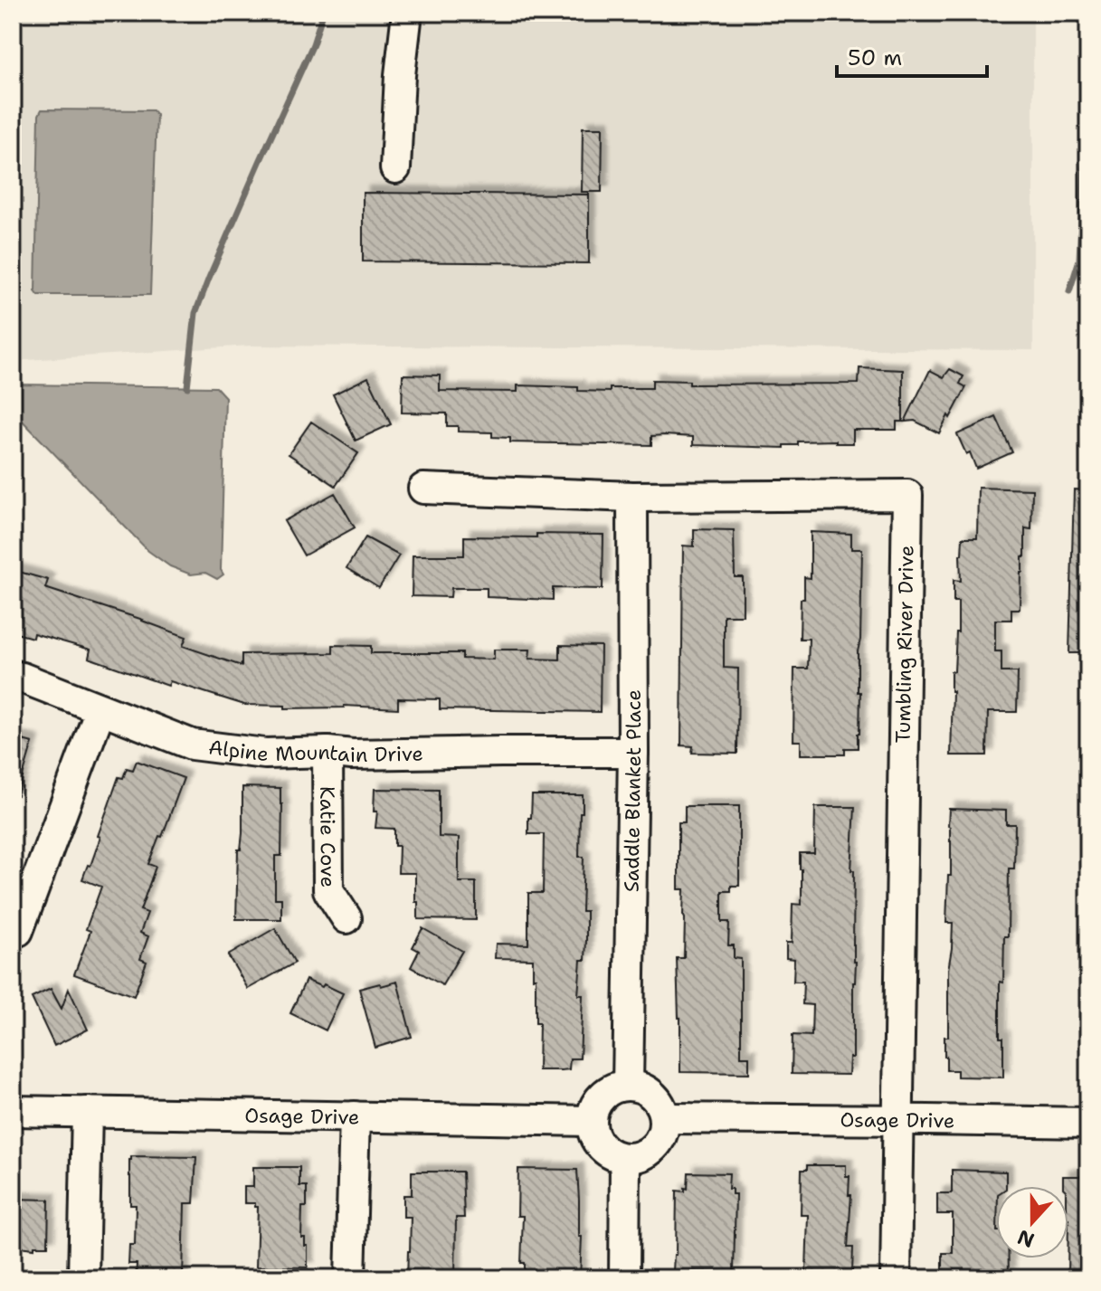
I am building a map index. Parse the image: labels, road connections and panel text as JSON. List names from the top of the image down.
{
  "streets": {
    "street": [
      "Tumbling River Drive",
      "Alpine Mountain Drive",
      "Saddle Blanket Place",
      "Katie Cove",
      "Osage Drive"
    ]
  },
  "crossings": [
    ["Tumbling River Drive", "Saddle Blanket Place"],
    ["Tumbling River Drive", "Osage Drive"],
    ["Alpine Mountain Drive", "Saddle Blanket Place"],
    ["Alpine Mountain Drive", "Katie Cove"],
    ["Saddle Blanket Place", "Osage Drive"]
  ],
  "scale_bar": "50 m",
  "north": "bottom"
}
